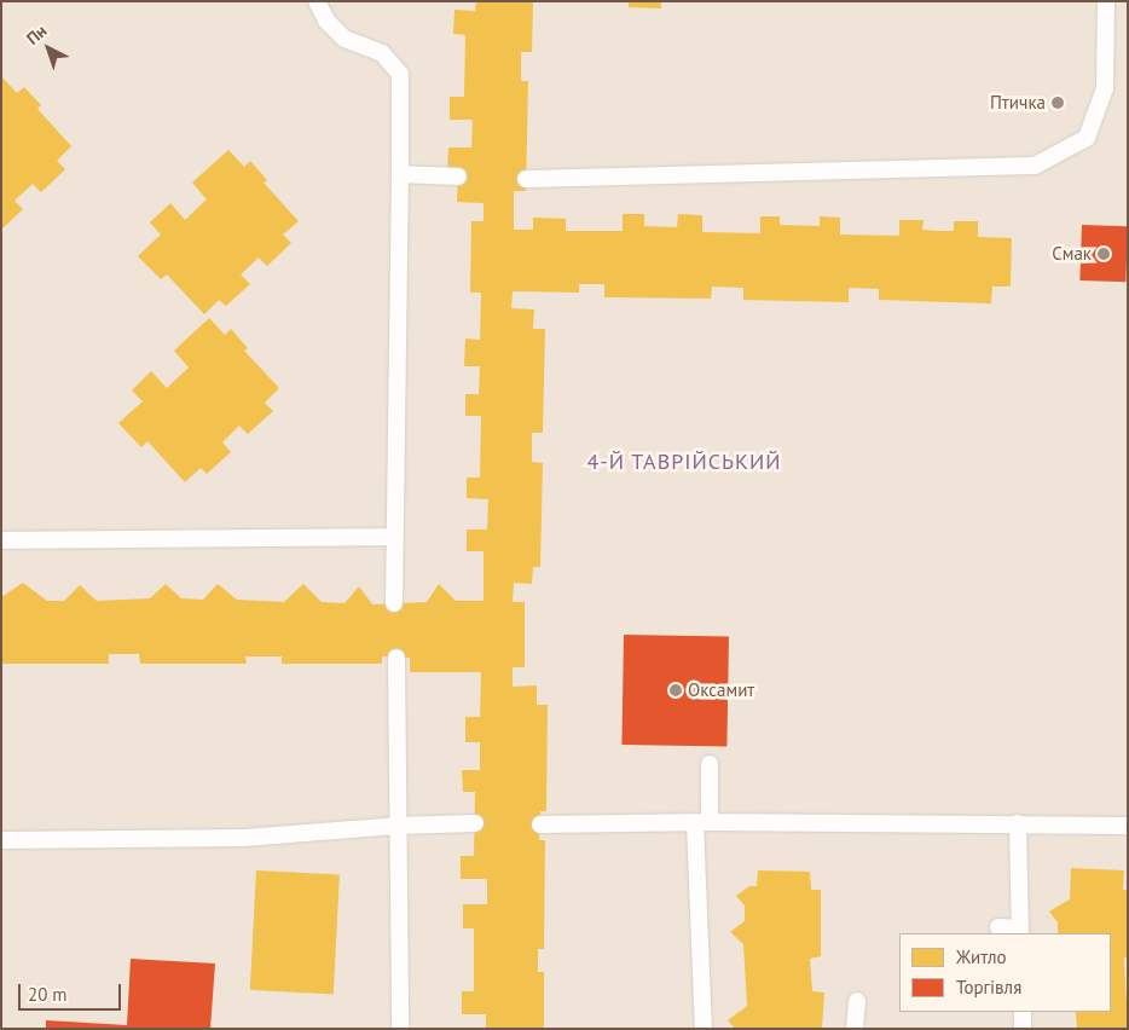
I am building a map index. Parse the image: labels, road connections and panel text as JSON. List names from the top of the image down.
{
  "districts": ["4-Й ТАВРІЙСЬКИЙ"],
  "places": ["Птичка", "Смак", "Оксамит"],
  "legend": ["Житло", "Торгівля"],
  "scale_bar": "20 m",
  "north": "top left"
}
